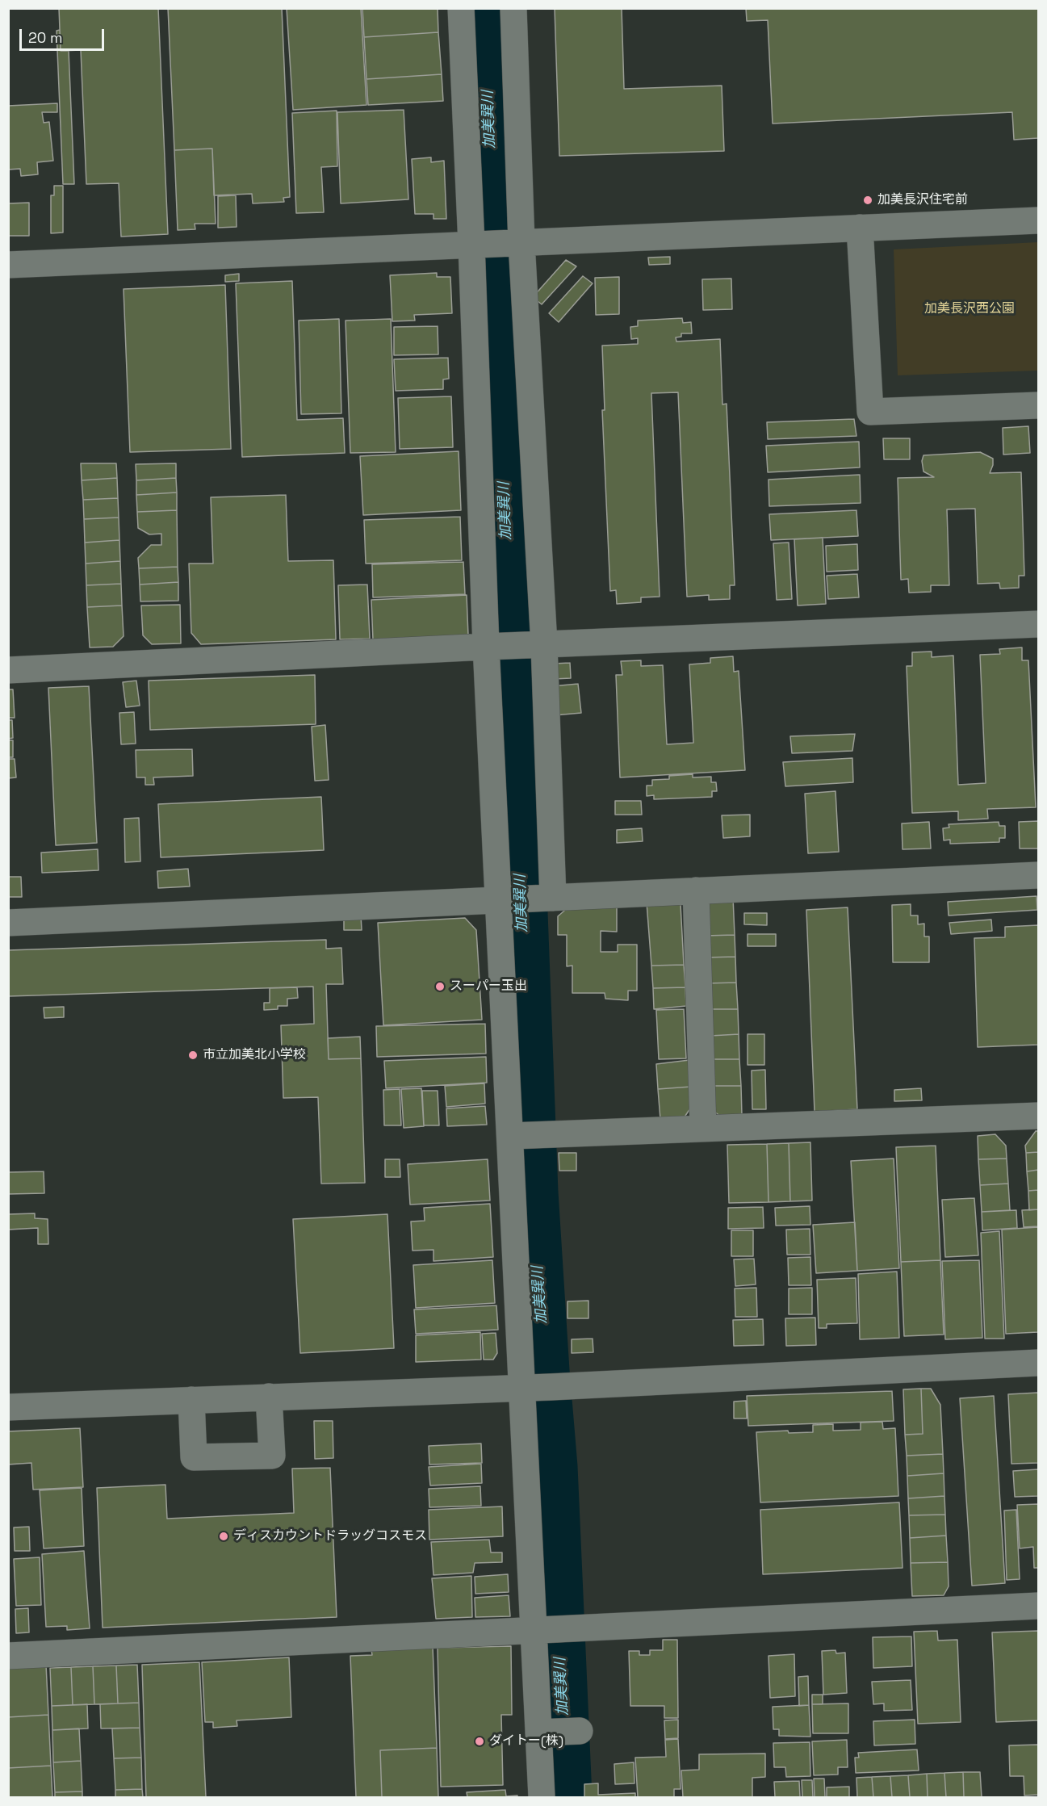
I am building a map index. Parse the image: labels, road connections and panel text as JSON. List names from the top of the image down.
{
  "water": ["加美巽川"],
  "parks": ["加美長沢西公園"],
  "places": [
    "加美長沢住宅前",
    "スーパー玉出",
    "市立加美北小学校",
    "ディスカウントドラッグコスモス",
    "ダイトー(株)"
  ],
  "scale_bar": "20 m"
}
